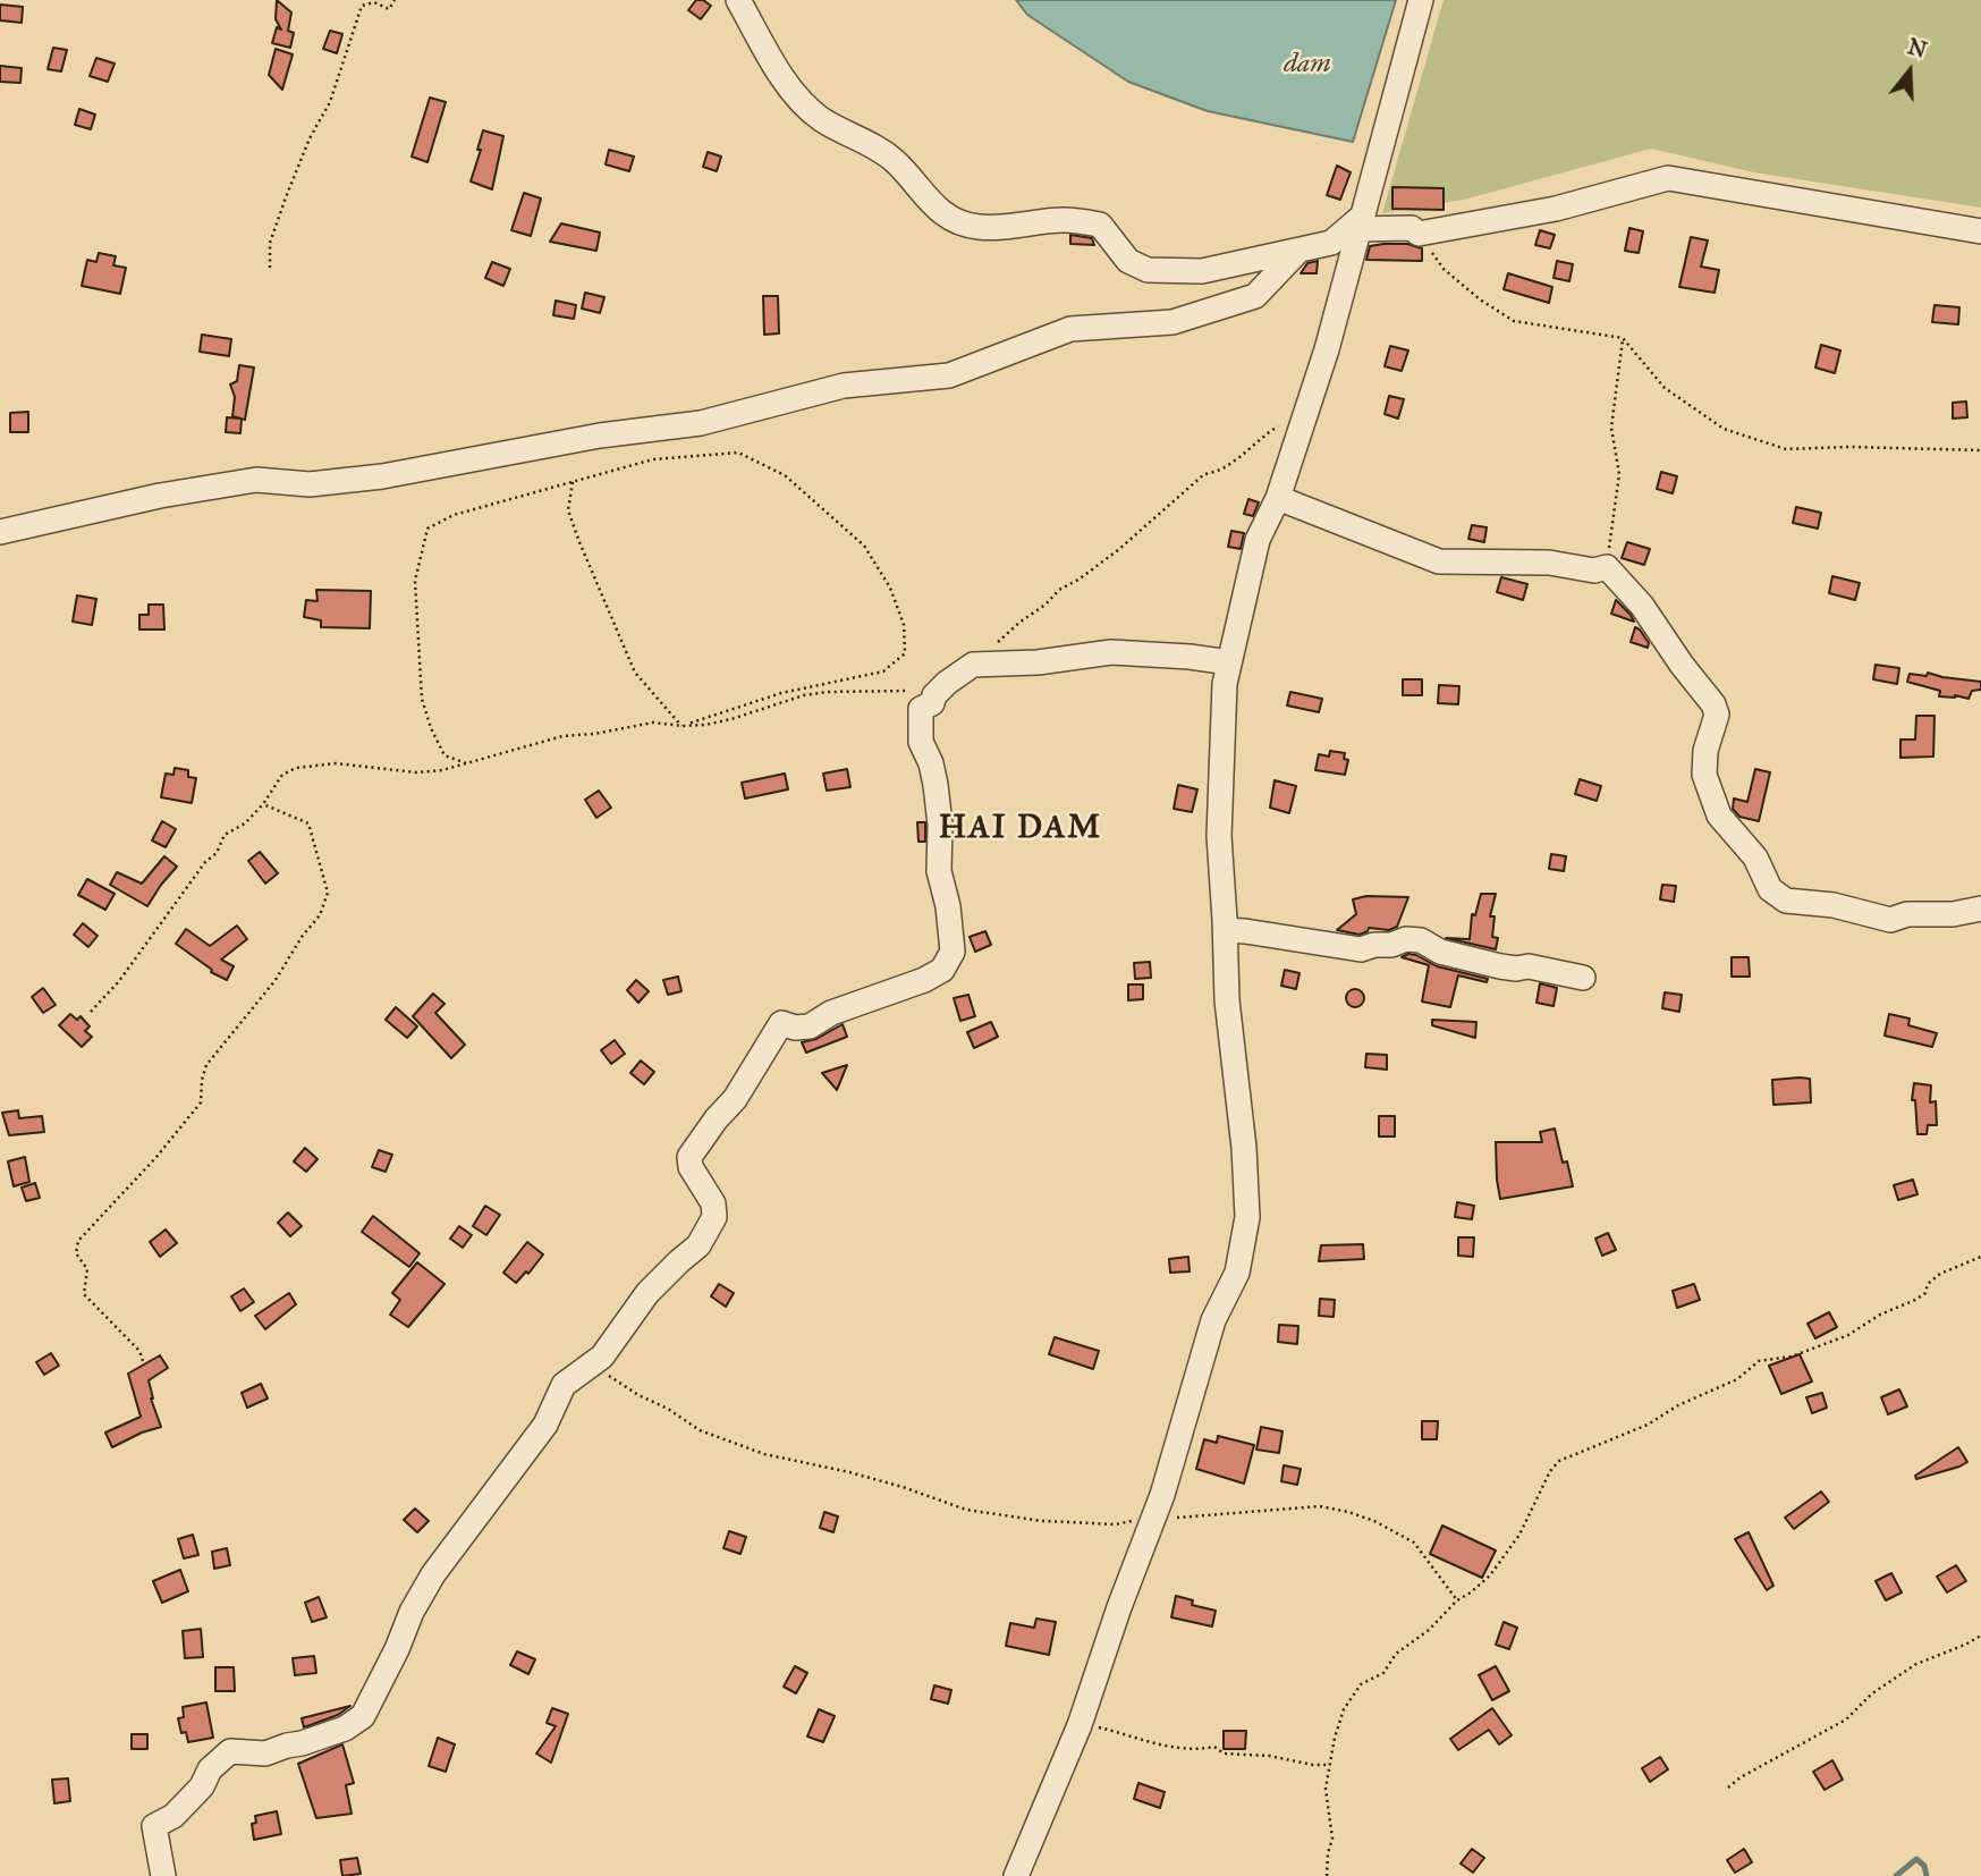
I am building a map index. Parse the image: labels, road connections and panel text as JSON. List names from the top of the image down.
{
  "districts": ["HAI DAM"],
  "water": ["dam"],
  "north": "top"
}
